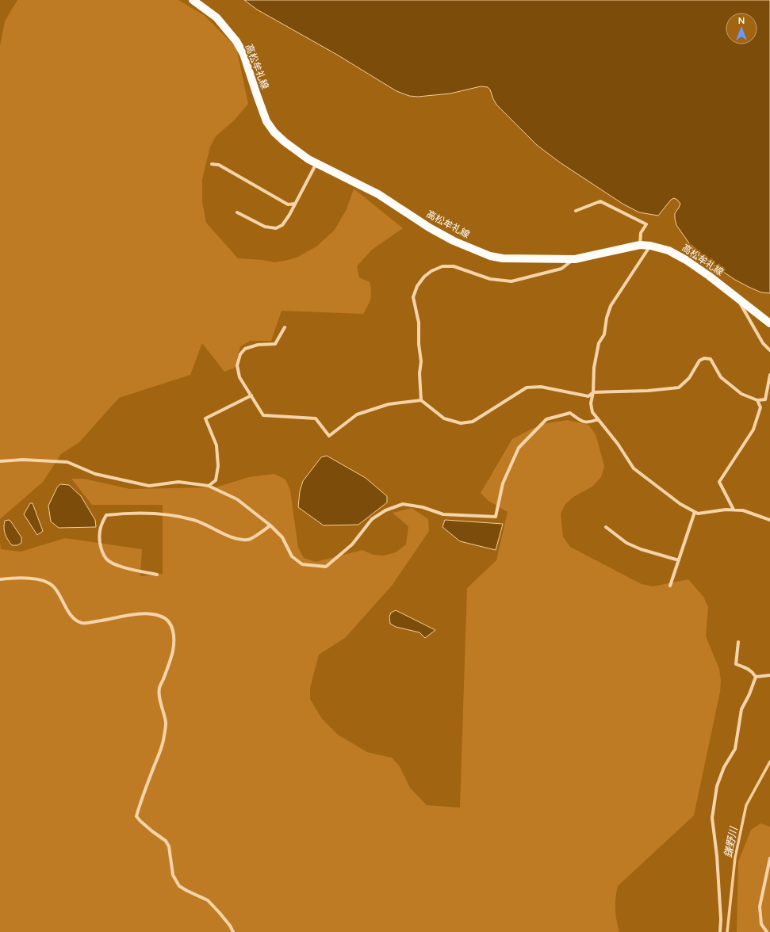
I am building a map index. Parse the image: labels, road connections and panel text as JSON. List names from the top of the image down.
{
  "streets": {
    "main road": ["高松牟礼線"]
  },
  "water": ["鎌野川"],
  "north": "top"
}
